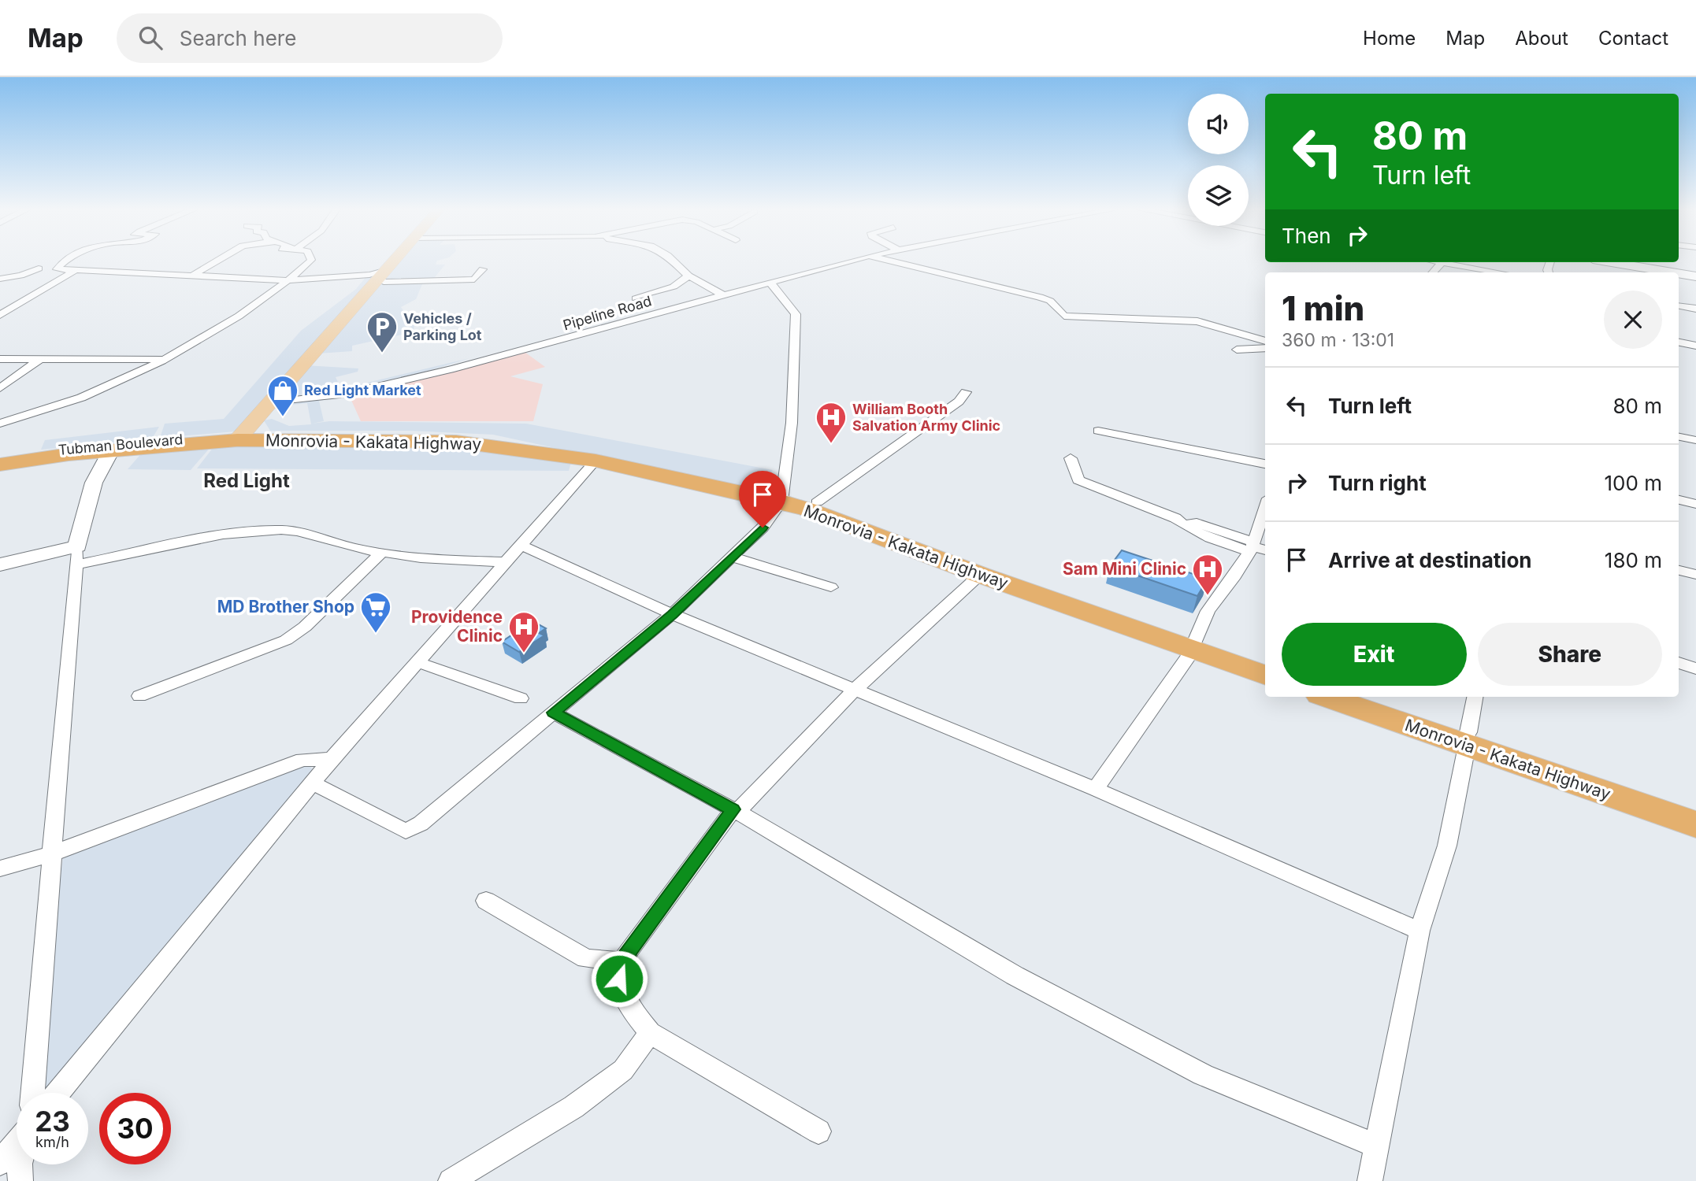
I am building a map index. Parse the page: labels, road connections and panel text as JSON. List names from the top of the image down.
{
  "streets": {
    "highway": ["Monrovia - Kakata Highway", "Tubman Boulevard"],
    "street": ["Pipeline Road"]
  },
  "crossings": [
    ["Pipeline Road", "Monrovia - Kakata Highway"],
    ["Pipeline Road", "Tubman Boulevard"],
    ["Monrovia - Kakata Highway", "Tubman Boulevard"]
  ],
  "districts": ["Red Light"],
  "places": {
    "parking": ["Vehicles / Parking Lot"],
    "shop": ["Red Light Market"],
    "hospital": ["William Booth Salvation Army Clinic", "Sam Mini Clinic", "Providence Clinic"],
    "supermarket": ["MD Brother Shop"]
  },
  "page": {
    "header": "Map",
    "search": "Search here",
    "nav": [
      "Home",
      "Map",
      "About",
      "Contact"
    ],
    "turn": ["80 m", "Turn left"],
    "then": "Then",
    "heading": ["1 min", "360 m · 13:01"],
    "list": [
      {
        "name": "Turn left",
        "value": "80 m"
      },
      {
        "name": "Turn right",
        "value": "100 m"
      },
      {
        "name": "Arrive at destination",
        "value": "180 m"
      }
    ],
    "buttons": ["Exit", "Share"],
    "speed": "23 km/h",
    "limit": "30"
  }
}
